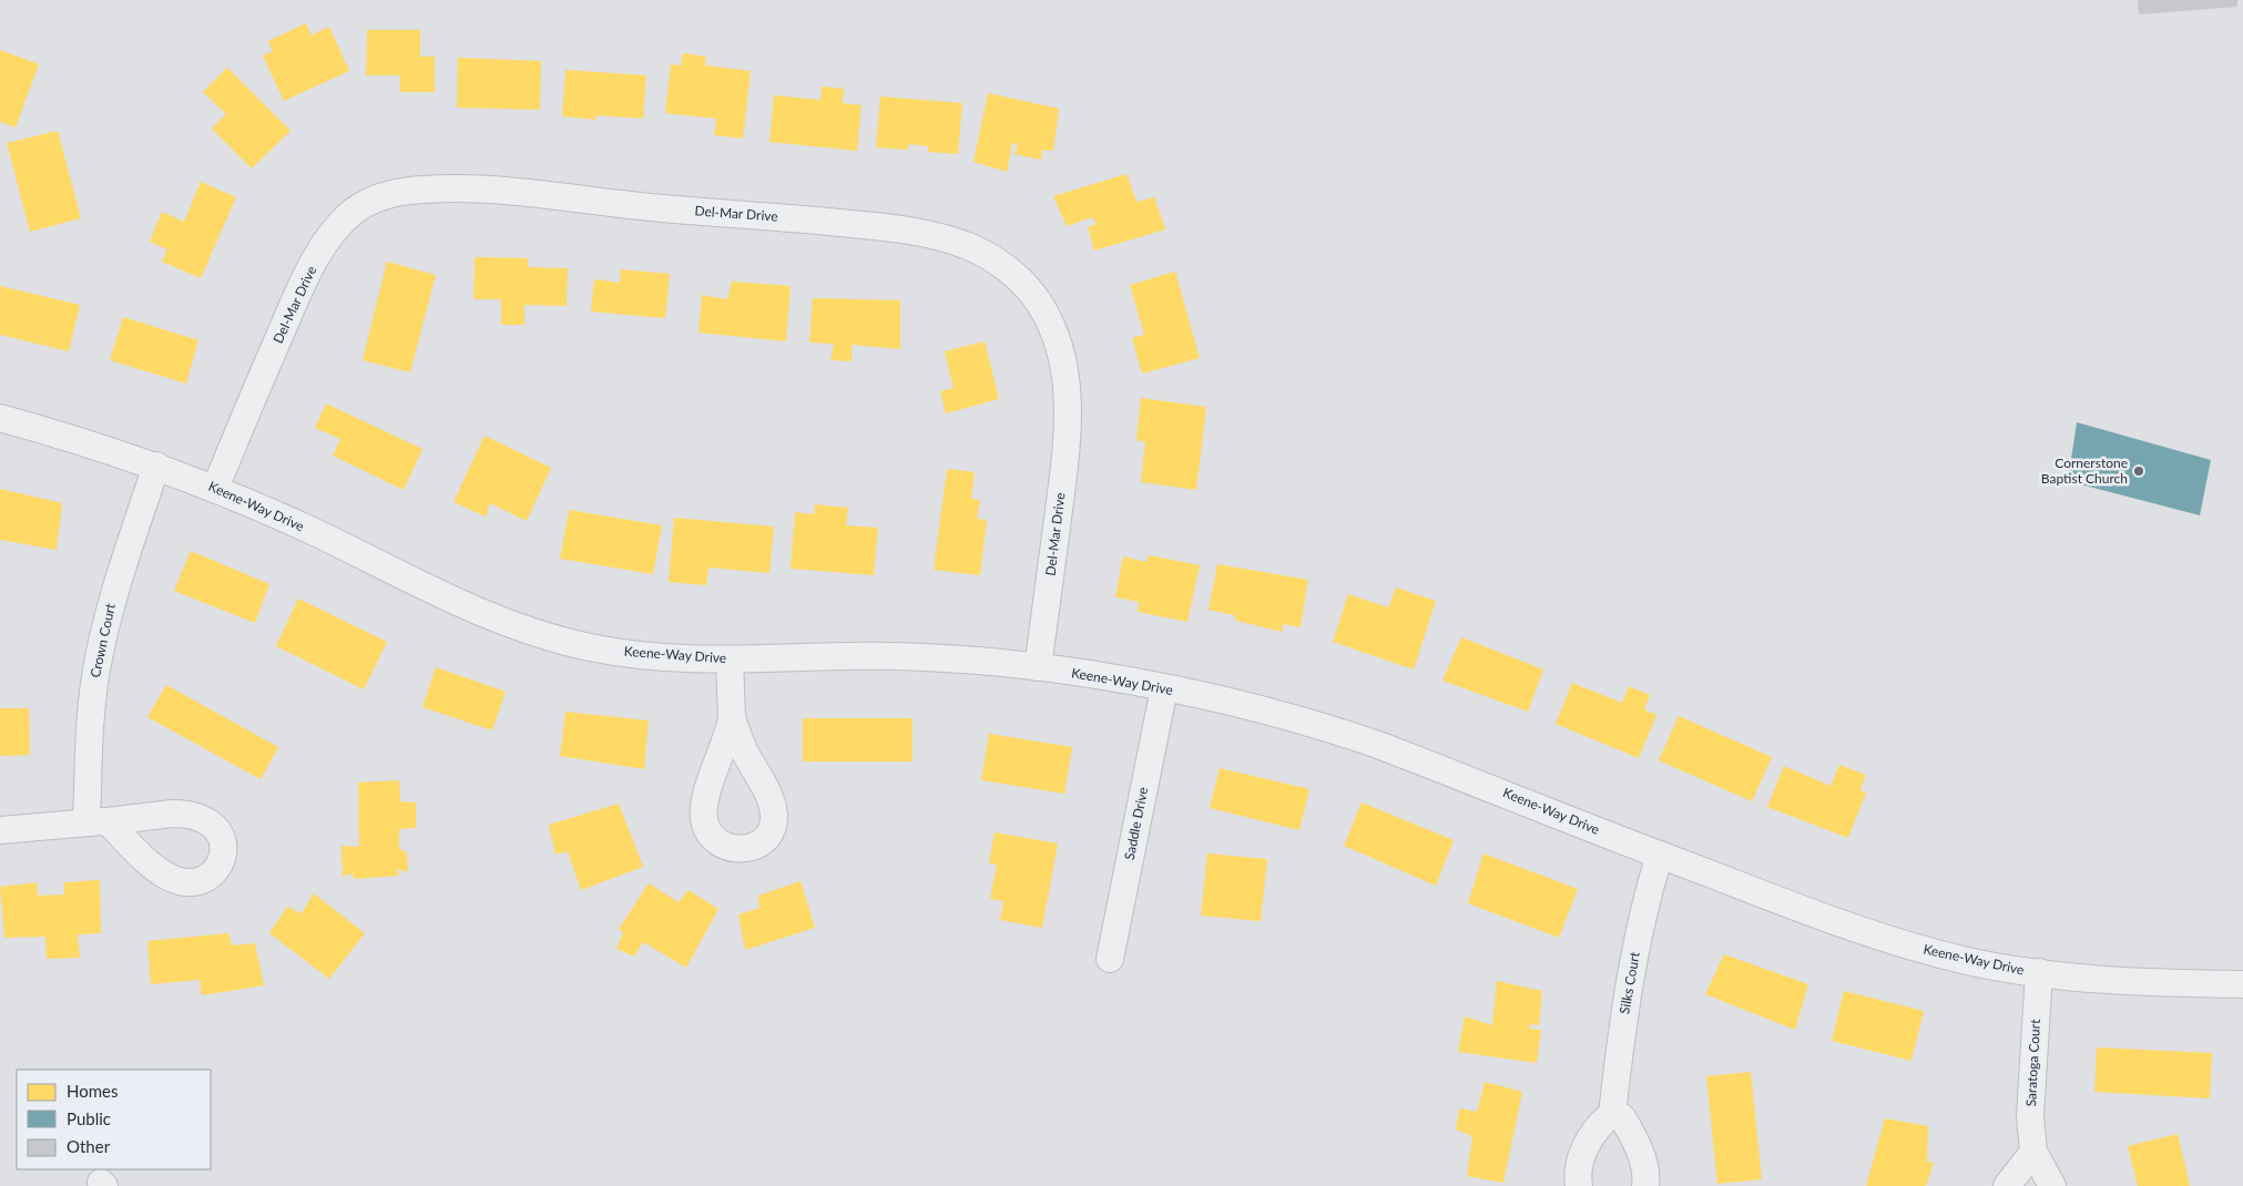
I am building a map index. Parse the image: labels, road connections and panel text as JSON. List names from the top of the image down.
{
  "streets": {
    "street": [
      "Del-Mar Drive",
      "Keene-Way Drive",
      "Crown Court",
      "Saddle Drive",
      "Silks Court",
      "Saratoga Court"
    ]
  },
  "crossings": [
    ["Del-Mar Drive", "Keene-Way Drive"],
    ["Keene-Way Drive", "Crown Court"],
    ["Keene-Way Drive", "Saddle Drive"],
    ["Keene-Way Drive", "Silks Court"],
    ["Keene-Way Drive", "Saratoga Court"]
  ],
  "places": ["Cornerstone Baptist Church"],
  "legend": ["Homes", "Public", "Other"]
}
